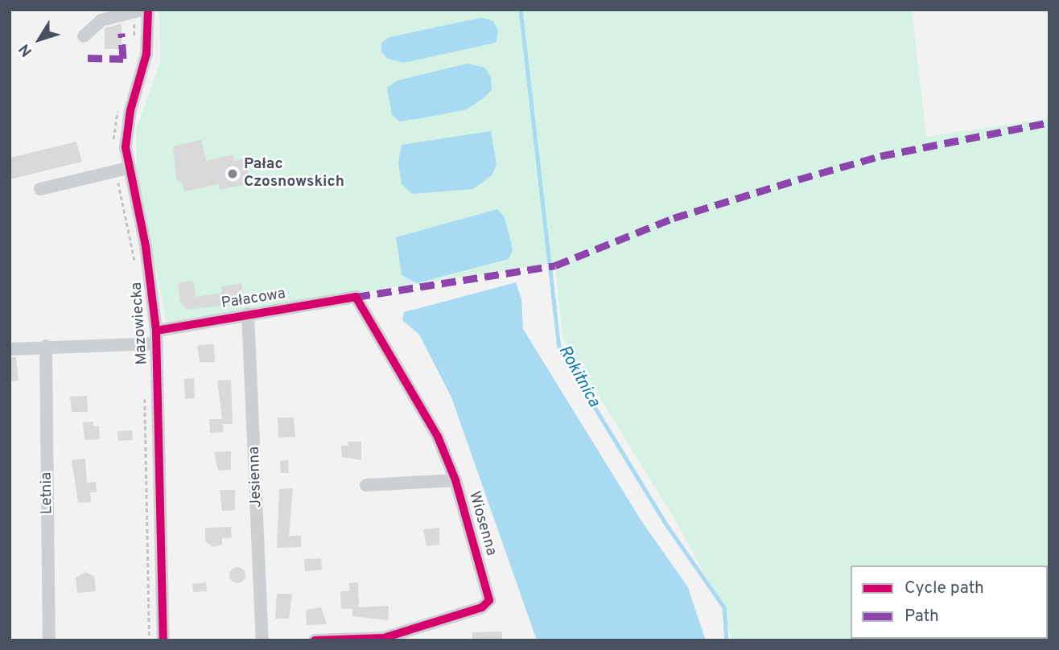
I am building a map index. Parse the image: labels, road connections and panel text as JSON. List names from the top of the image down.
{
  "streets": {
    "street": [
      "Pałacowa",
      "Mazowiecka",
      "Jesienna",
      "Letnia",
      "Wiosenna"
    ]
  },
  "crossings": [
    ["Pałacowa", "Mazowiecka"],
    ["Pałacowa", "Jesienna"],
    ["Pałacowa", "Letnia"],
    ["Pałacowa", "Wiosenna"]
  ],
  "water": ["Rokitnica"],
  "places": ["Pałac Czosnowskich"],
  "legend": ["Cycle path", "Path"],
  "north": "bottom left"
}
